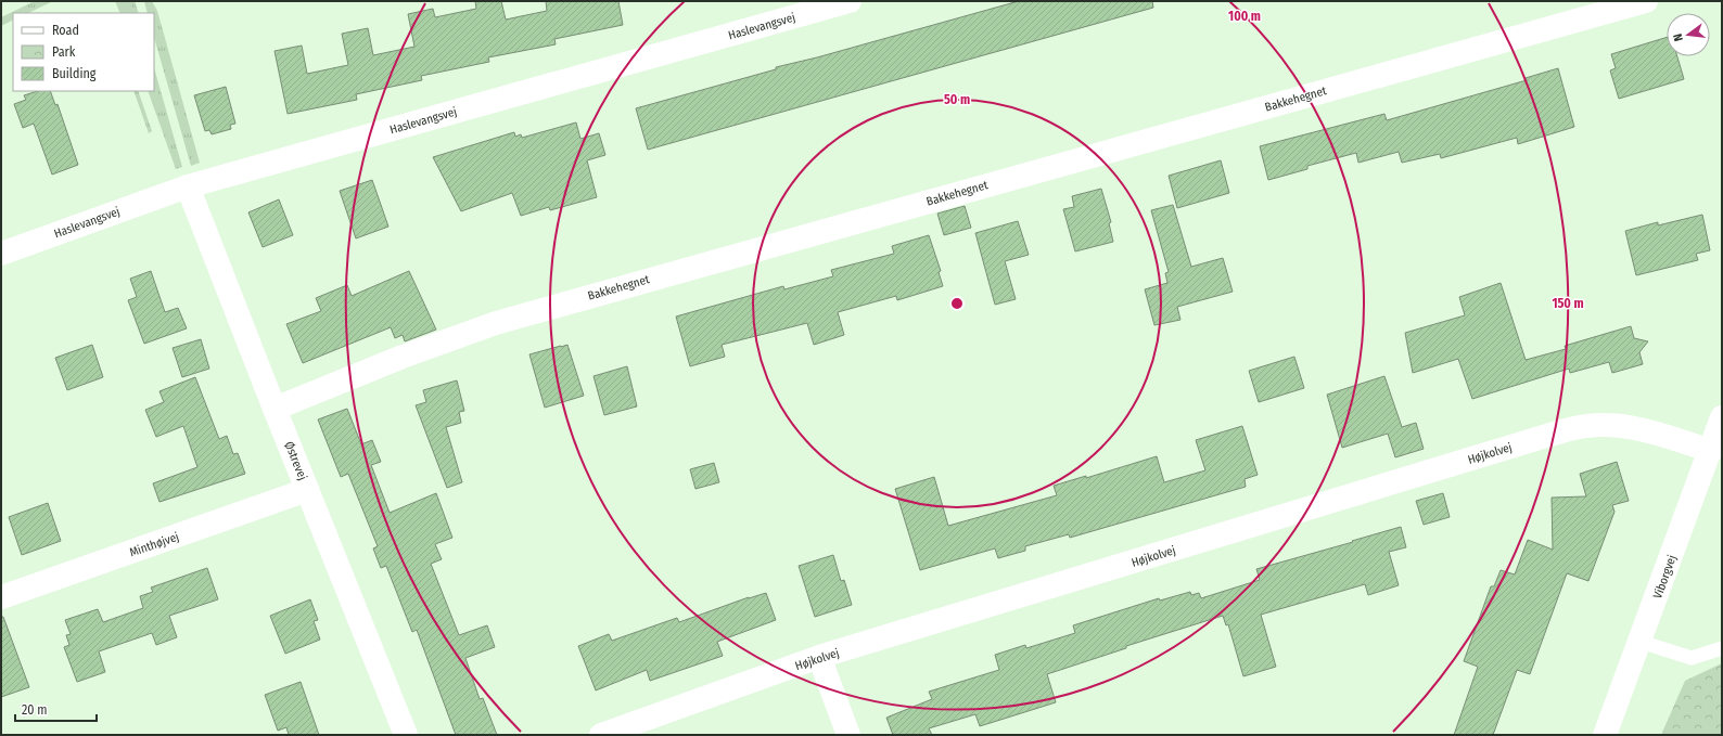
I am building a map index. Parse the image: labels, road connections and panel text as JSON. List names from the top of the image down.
{
  "streets": {
    "street": [
      "Haslevangsvej",
      "Bakkehegnet",
      "Højkolvej",
      "Østrevej",
      "Minthøjvej",
      "Viborgvej"
    ]
  },
  "crossings": [
    ["Haslevangsvej", "Østrevej"],
    ["Bakkehegnet", "Østrevej"],
    ["Højkolvej", "Viborgvej"],
    ["Østrevej", "Minthøjvej"]
  ],
  "legend": ["Road", "Park", "Building"],
  "scale_bar": "20 m",
  "north": "left",
  "rings": ["100 m", "50 m", "150 m"]
}
